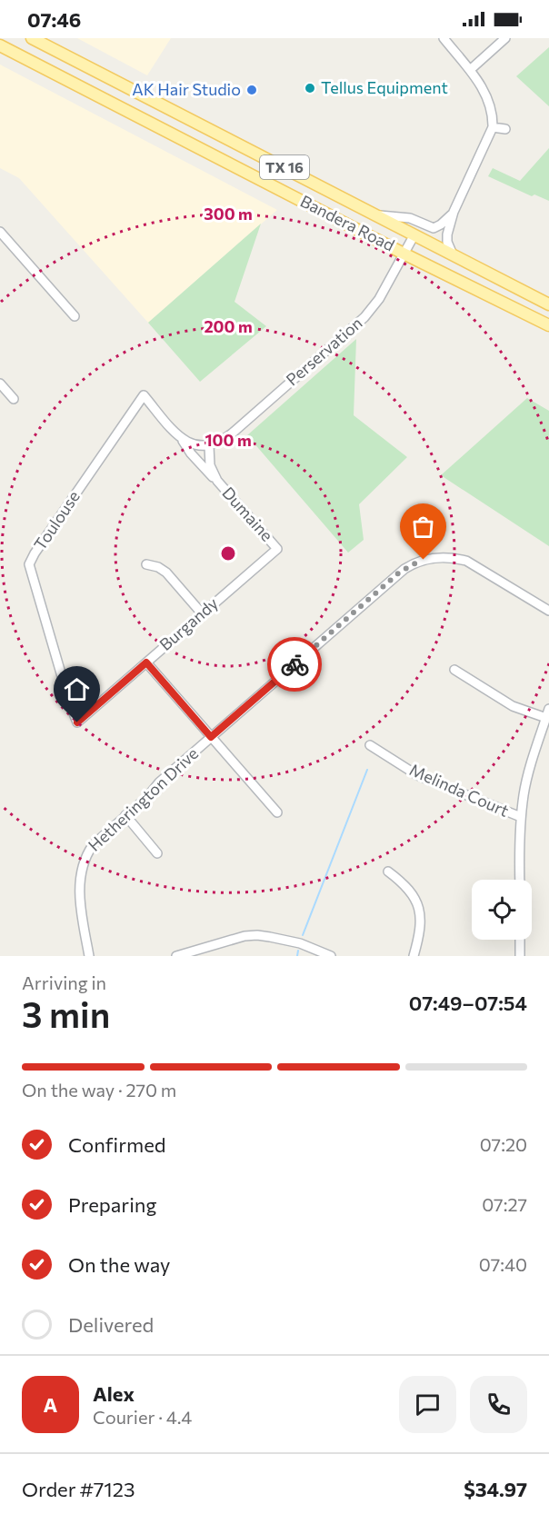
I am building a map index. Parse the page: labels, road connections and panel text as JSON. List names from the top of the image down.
{
  "streets": {
    "main road": ["TX 16", "Bandera Road"],
    "street": [
      "Perservation",
      "Dumaine",
      "Toulouse",
      "Burgandy",
      "Melinda Court",
      "Hetherington Drive"
    ]
  },
  "crossings": [
    ["Bandera Road", "Perservation"],
    ["Perservation", "Dumaine"],
    ["Dumaine", "Toulouse"],
    ["Dumaine", "Burgandy"],
    ["Toulouse", "Burgandy"]
  ],
  "places": ["Tellus Equipment", "AK Hair Studio"],
  "page": {
    "status": "07:46",
    "heading": ["3 min", "Arriving in", "07:49–07:54"],
    "panel": [
      "Alex",
      "Courier · 4.4",
      "Order #7123",
      "$34.97"
    ],
    "bar": "On the way · 270 m",
    "list": [
      ["Confirmed", "07:20"],
      ["Preparing", "07:27"],
      ["On the way", "07:40"],
      "Delivered"
    ],
    "round": "A"
  },
  "rings": ["300 m", "200 m", "100 m"]
}
